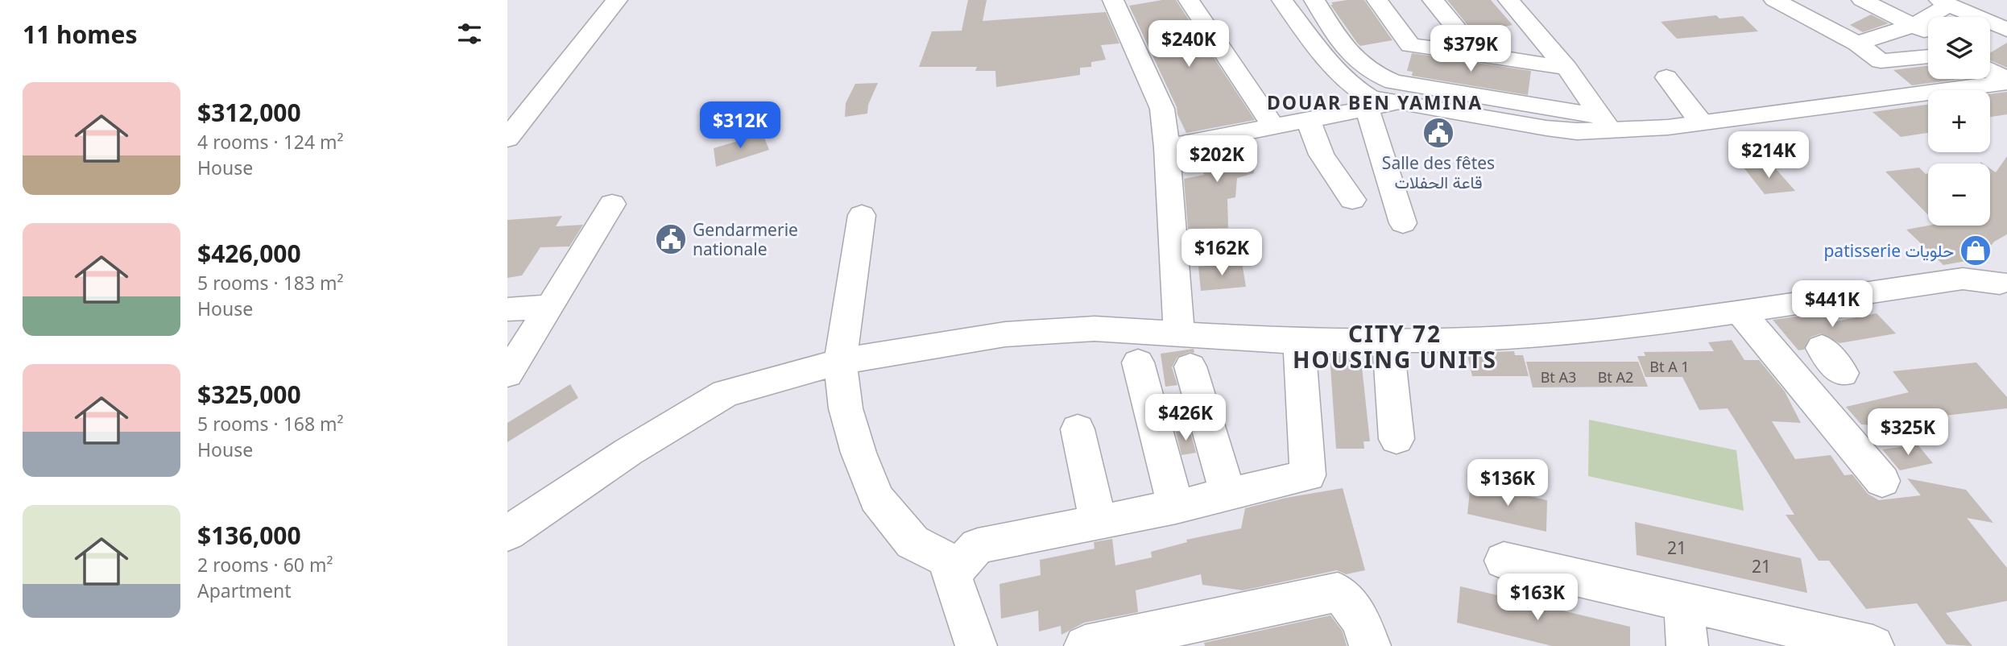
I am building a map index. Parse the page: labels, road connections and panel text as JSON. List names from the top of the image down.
{
  "districts": ["DOUAR BEN YAMINA", "CITY 72 HOUSING UNITS"],
  "places": {
    "public building": ["Salle des fêtes قاعة الحفلات", "Gendarmerie nationale"],
    "shop": ["patisserie حلويات"]
  },
  "house_numbers": [
    "Bt A 1",
    "Bt A3",
    "Bt A2",
    "21",
    "21"
  ],
  "page": {
    "heading": "11 homes",
    "map_buttons": ["+", "−"],
    "price": [
      "$240K",
      "$379K",
      "$312K",
      "$214K",
      "$202K",
      "$162K",
      "$441K",
      "$426K",
      "$325K",
      "$136K",
      "$163K"
    ],
    "list": [
      {
        "name": "$312,000",
        "note": "4 rooms · 124 m² · House"
      },
      {
        "name": "$426,000",
        "note": "5 rooms · 183 m² · House"
      },
      {
        "name": "$325,000",
        "note": "5 rooms · 168 m² · House"
      },
      {
        "name": "$136,000",
        "note": "2 rooms · 60 m² · Apartment"
      }
    ]
  }
}
